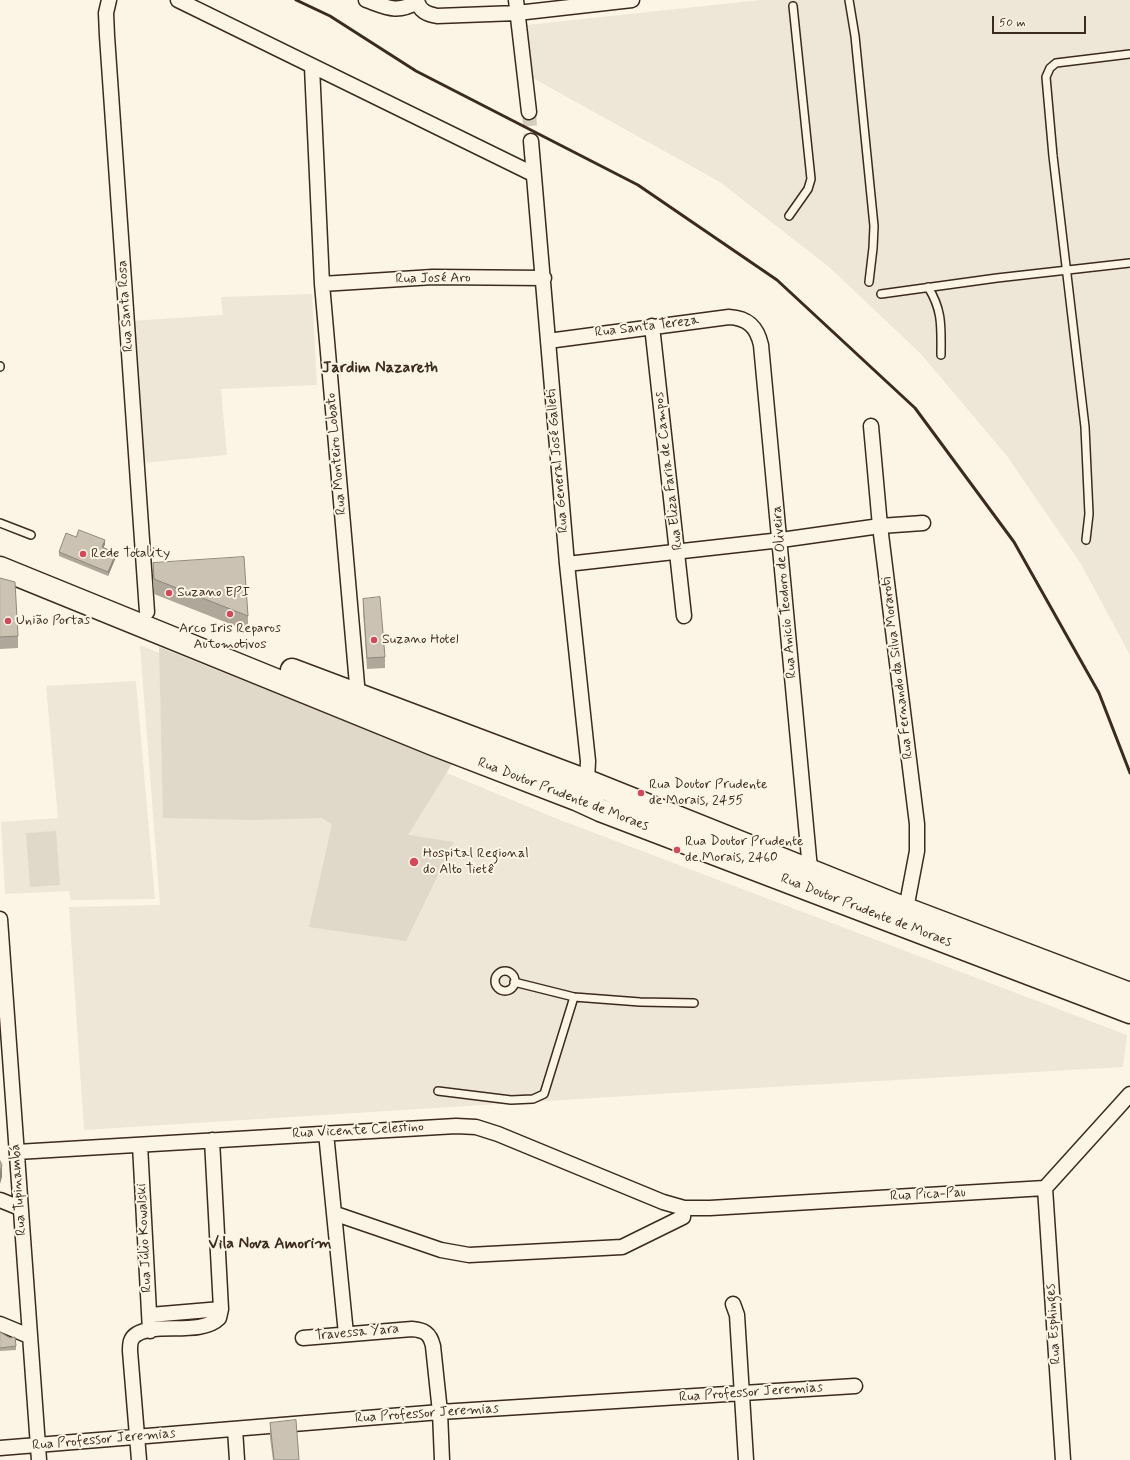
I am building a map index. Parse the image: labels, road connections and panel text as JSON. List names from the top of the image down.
{
  "streets": {
    "highway": ["Rua Doutor Prudente de Moraes"],
    "street": [
      "Rua José Aro",
      "Rua Santa Rosa",
      "Rua Santa Tereza",
      "Rua Monteiro Lobato",
      "Rua General José Galleti",
      "Rua Eliza Faria de Campos",
      "Rua Anicio Teodoro de Oliveira",
      "Rua Fernando da Silva Moraroti",
      "Rua Vicente Celestino",
      "Rua Tupinambá",
      "Rua Pica-Pau",
      "Rua Júlio Kowalski",
      "Rua Esphinges",
      "Travessa Yara",
      "Rua Professor Jeremias"
    ]
  },
  "crossings": [
    ["Rua José Aro", "Rua Monteiro Lobato"],
    ["Rua José Aro", "Rua General José Galleti"],
    ["Rua Santa Rosa", "Rua Doutor Prudente de Moraes"],
    ["Rua Santa Tereza", "Rua General José Galleti"],
    ["Rua Santa Tereza", "Rua Eliza Faria de Campos"],
    ["Rua Santa Tereza", "Rua Anicio Teodoro de Oliveira"],
    ["Rua Monteiro Lobato", "Rua Doutor Prudente de Moraes"],
    ["Rua General José Galleti", "Rua Doutor Prudente de Moraes"],
    ["Rua Anicio Teodoro de Oliveira", "Rua Doutor Prudente de Moraes"],
    ["Rua Fernando da Silva Moraroti", "Rua Doutor Prudente de Moraes"],
    ["Rua Vicente Celestino", "Rua Tupinambá"],
    ["Rua Vicente Celestino", "Rua Pica-Pau"],
    ["Rua Vicente Celestino", "Rua Júlio Kowalski"],
    ["Rua Tupinambá", "Rua Professor Jeremias"],
    ["Rua Pica-Pau", "Rua Esphinges"],
    ["Travessa Yara", "Rua Professor Jeremias"]
  ],
  "districts": ["Jardim Nazareth", "Vila Nova Amorim"],
  "places": [
    "Rede Totality",
    "Suzano EPI",
    "Arco Iris Reparos Automotivos",
    "União Portas",
    "Suzano Hotel",
    "Rua Doutor Prudente de Morais, 2455",
    "Rua Doutor Prudente de Morais, 2460",
    "Hospital Regional do Alto Tietê"
  ],
  "scale_bar": "50 m"
}
